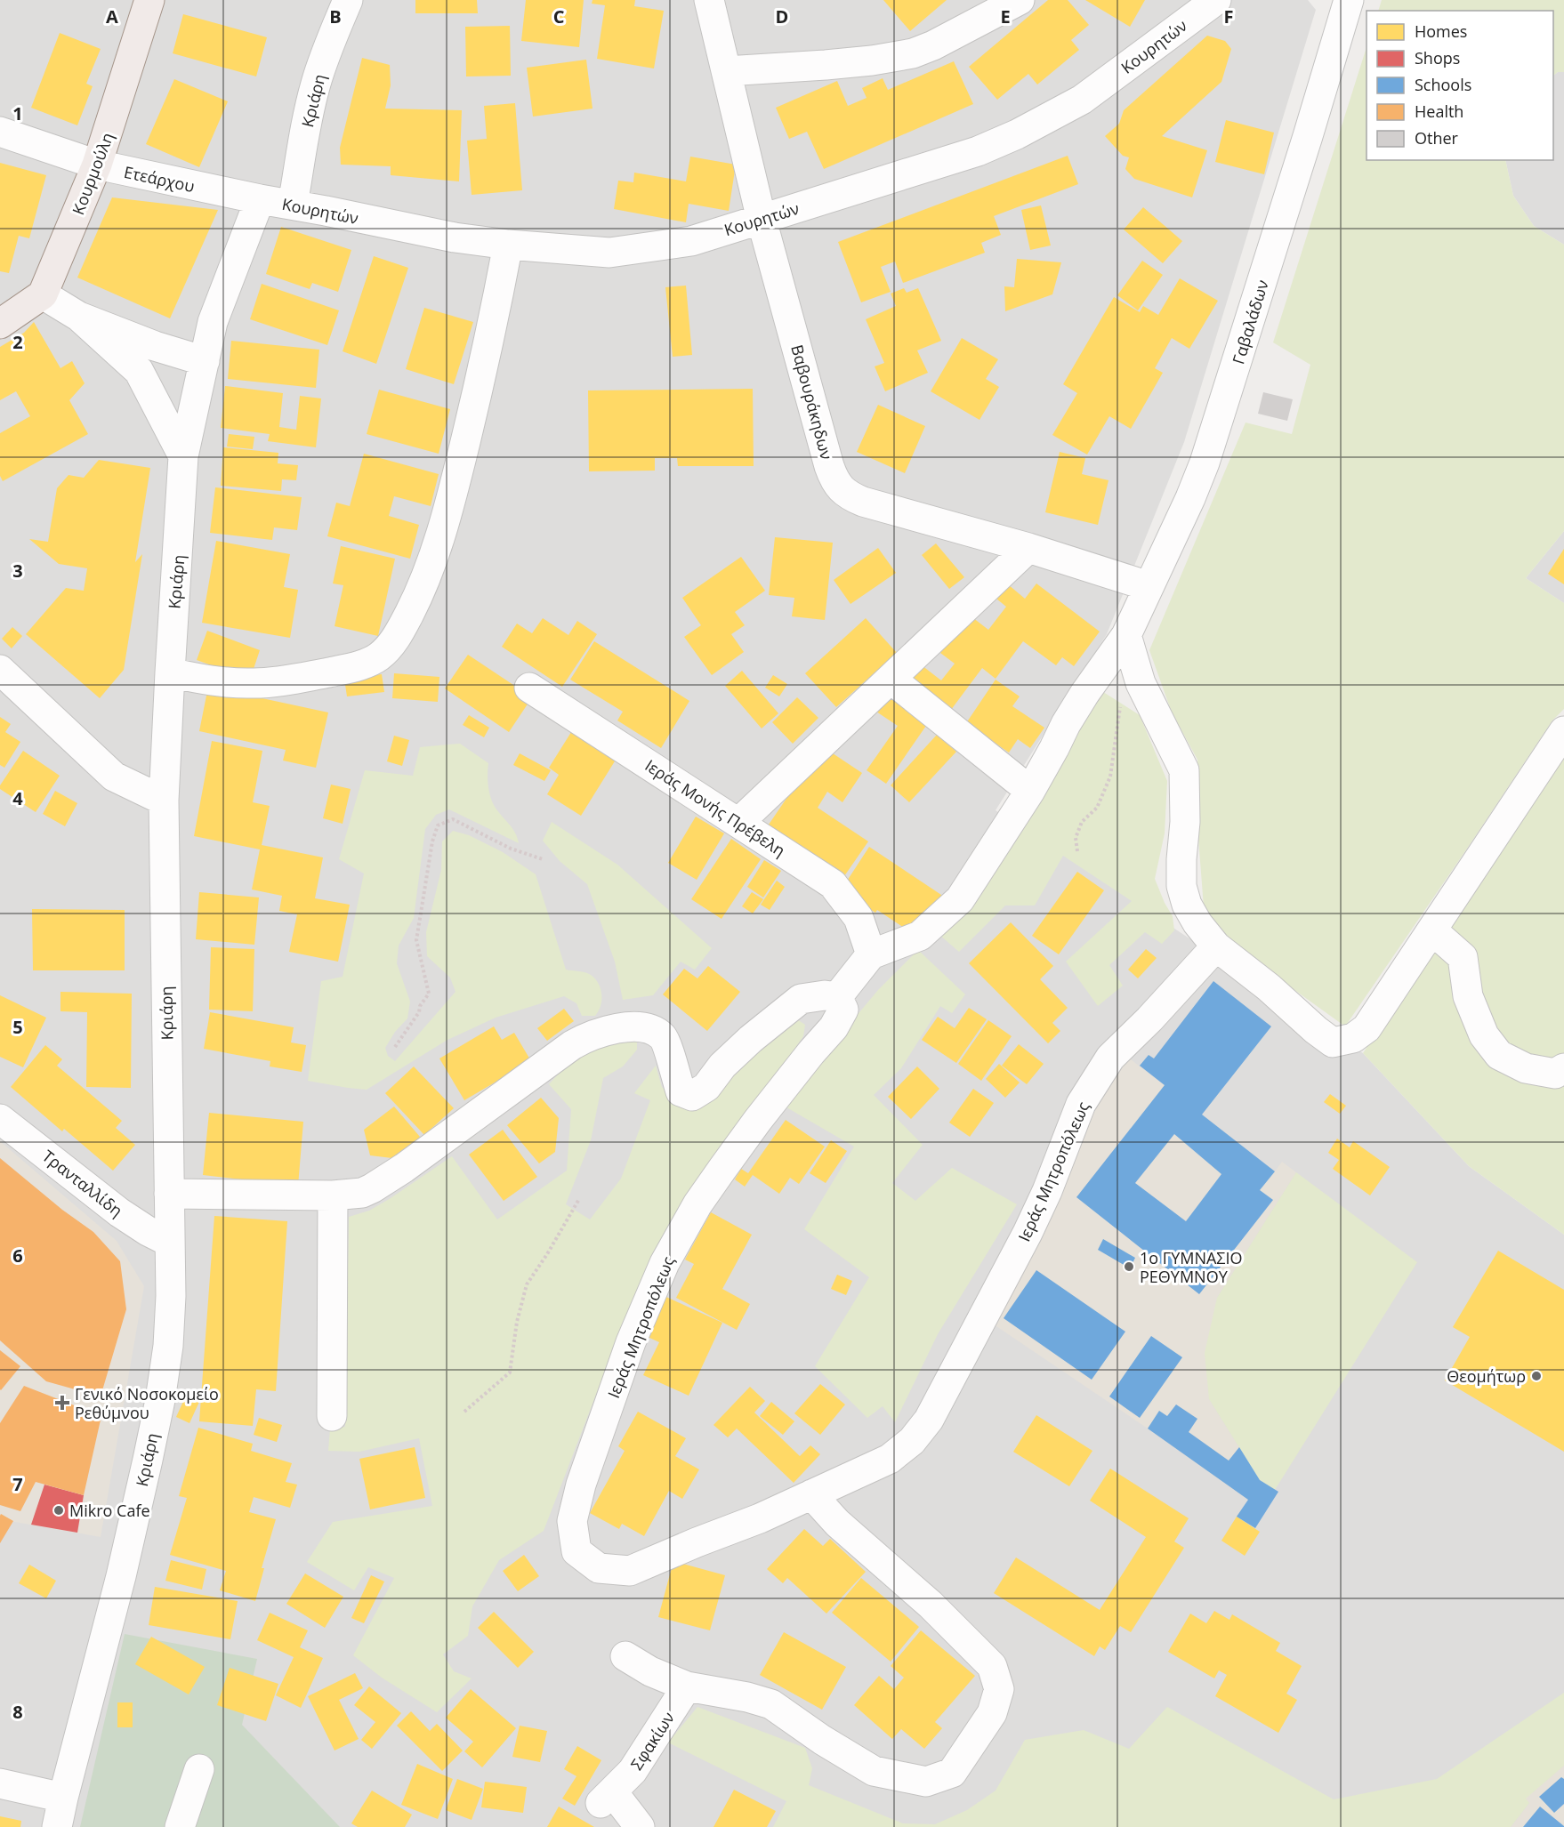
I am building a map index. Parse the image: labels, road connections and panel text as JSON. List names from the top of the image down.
{
  "streets": {
    "main road": ["Κουρμούλη"],
    "street": [
      "Κουρητών",
      "Κριάρη",
      "Ετεάρχου",
      "Γαβαλάδων",
      "Βαβουράκηδων",
      "Ιεράς Μονής Πρέβελη",
      "Ιεράς Μητροπόλεως",
      "Τρανταλλίδη",
      "Σφακίων"
    ]
  },
  "crossings": [
    ["Κουρητών", "Κριάρη"],
    ["Κουρητών", "Ετεάρχου"],
    ["Κουρητών", "Βαβουράκηδων"],
    ["Κριάρη", "Ετεάρχου"],
    ["Κριάρη", "Τρανταλλίδη"],
    ["Κουρμούλη", "Ετεάρχου"],
    ["Γαβαλάδων", "Βαβουράκηδων"],
    ["Γαβαλάδων", "Ιεράς Μονής Πρέβελη"]
  ],
  "places": {
    "other": ["1ο ΓΥΜΝΑΣΙΟ ΡΕΘΥΜΝΟΥ", "Θεομήτωρ", "Mikro Cafe"],
    "health": ["Γενικό Νοσοκομείο Ρεθύμνου"]
  },
  "legend": [
    "Homes",
    "Shops",
    "Schools",
    "Health",
    "Other"
  ],
  "grid": {
    "columns": [
      "A",
      "B",
      "C",
      "D",
      "E",
      "F"
    ],
    "rows": [
      "1",
      "2",
      "3",
      "4",
      "5",
      "6",
      "7",
      "8"
    ]
  }
}
